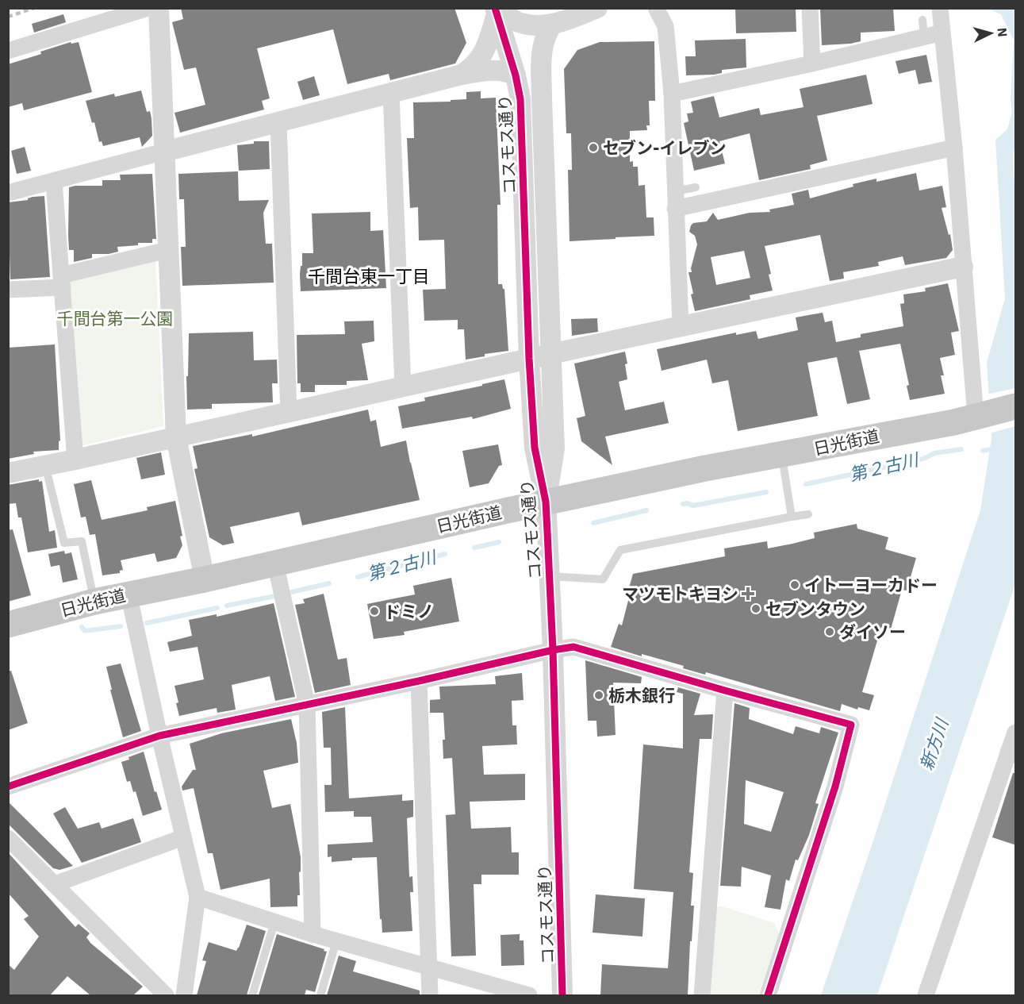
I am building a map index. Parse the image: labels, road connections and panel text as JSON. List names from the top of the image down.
{
  "streets": {
    "highway": ["日光街道"],
    "street": ["コスモス通り"]
  },
  "crossings": [
    ["コスモス通り", "日光街道"]
  ],
  "districts": ["千間台東一丁目"],
  "water": ["第２古川", "新方川"],
  "parks": ["千間台第一公園"],
  "places": {
    "other": [
      "セブン-イレブン",
      "イトーヨーカドー",
      "セブンタウン",
      "ドミノ",
      "ダイソー",
      "栃木銀行"
    ],
    "health": ["マツモトキヨシ"]
  },
  "north": "right"
}
